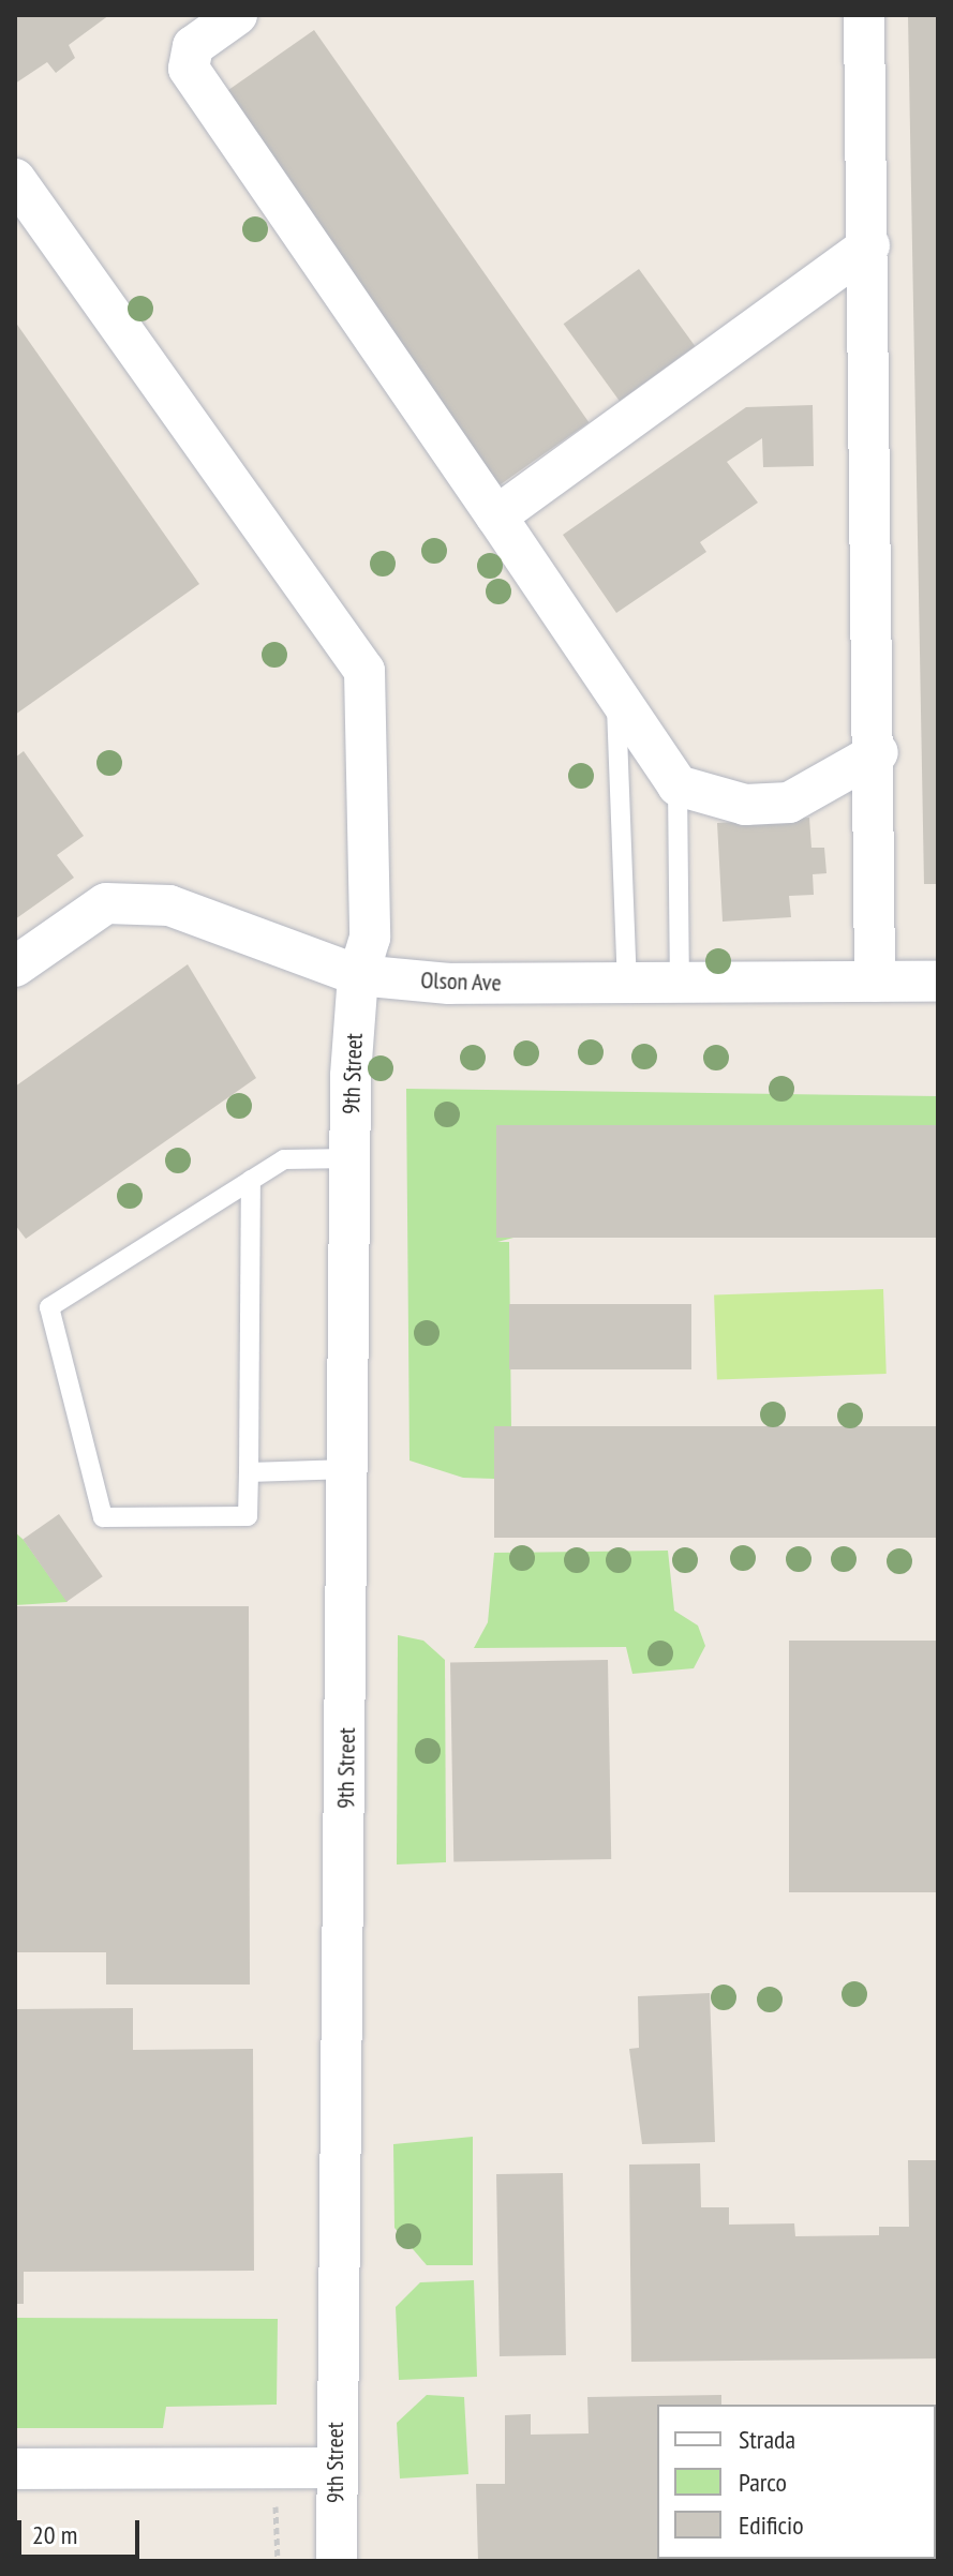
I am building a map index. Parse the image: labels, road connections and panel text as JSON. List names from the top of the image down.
{
  "streets": {
    "street": ["Olson Ave", "9th Street"]
  },
  "crossings": [
    ["Olson Ave", "9th Street"]
  ],
  "legend": ["Strada", "Parco", "Edificio"],
  "scale_bar": "20 m"
}
